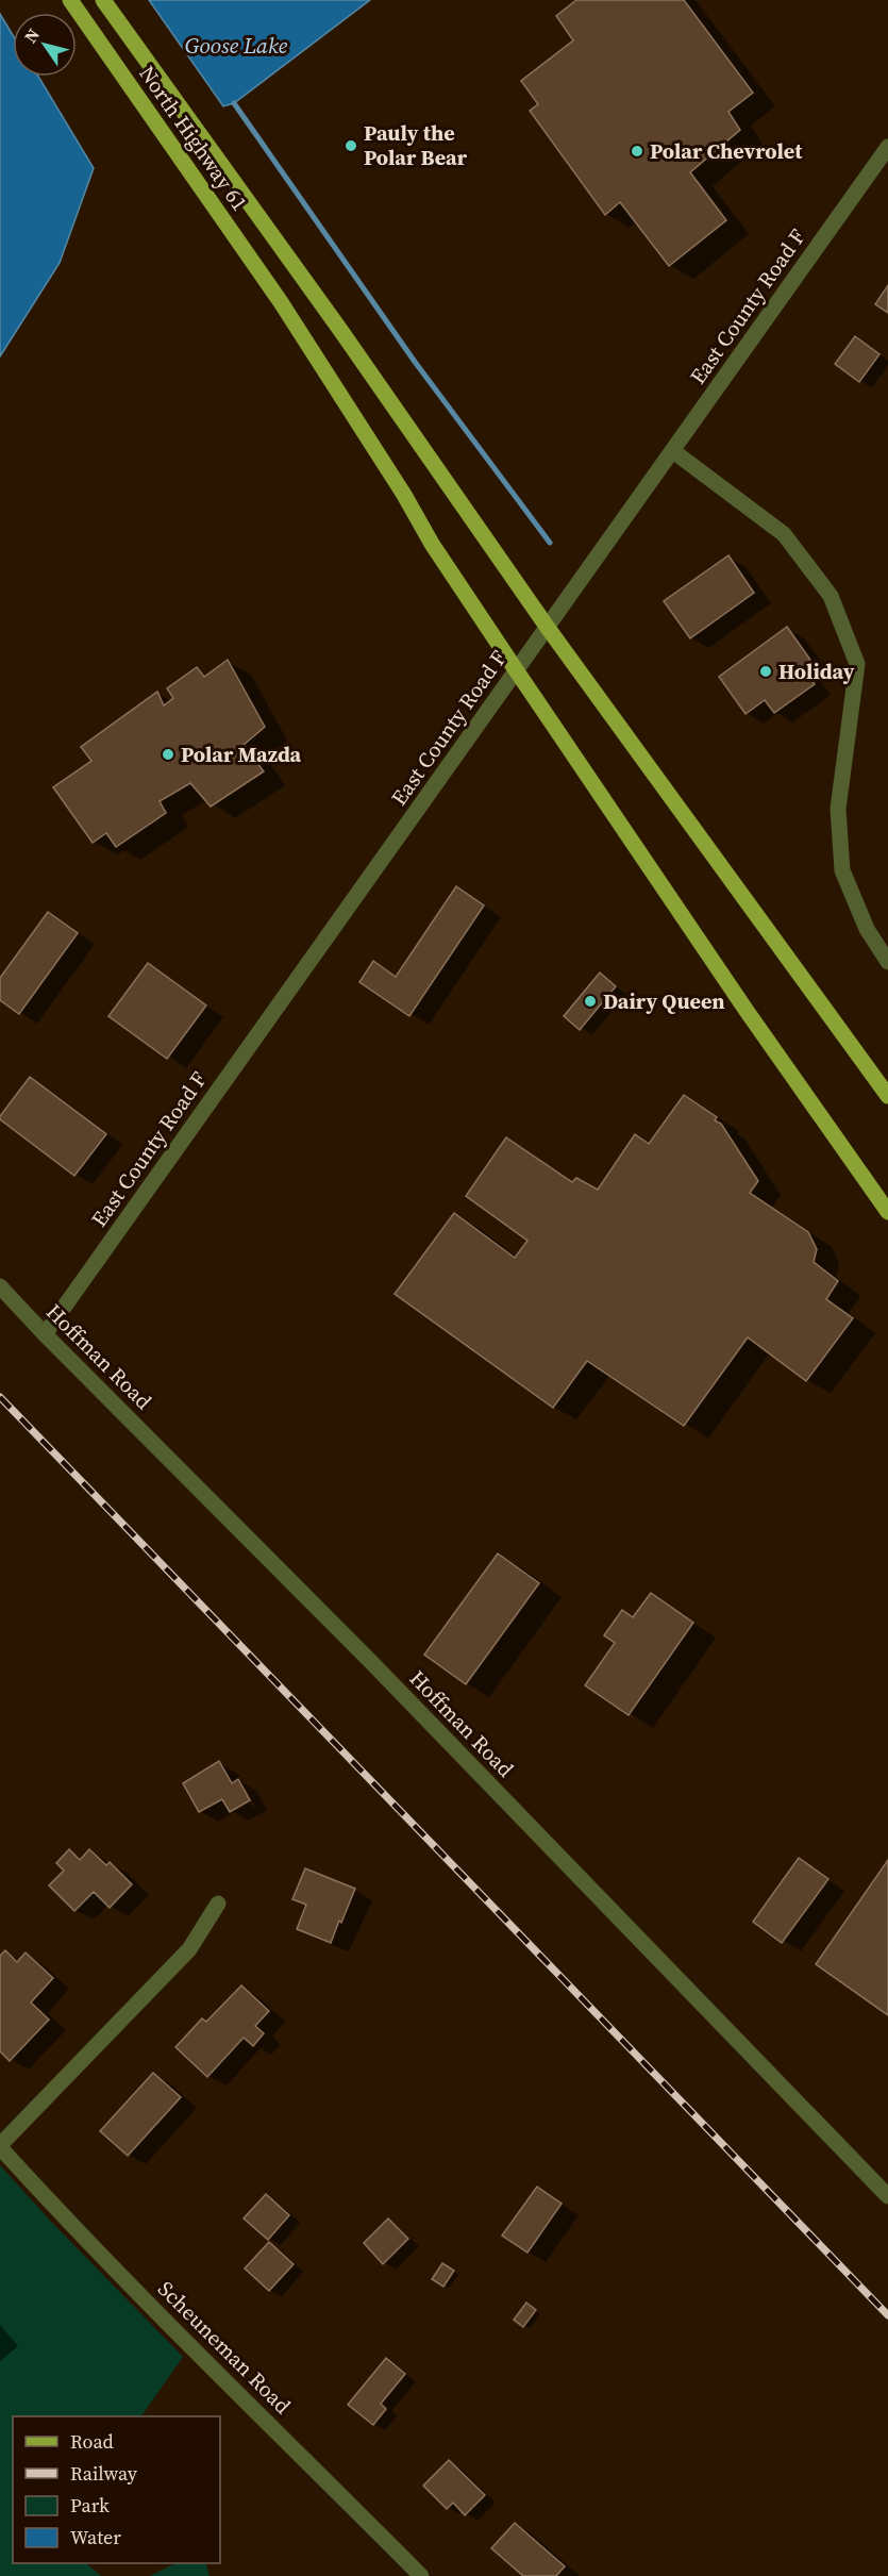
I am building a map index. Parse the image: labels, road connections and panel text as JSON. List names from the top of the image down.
{
  "streets": {
    "main road": ["North Highway 61"],
    "street": ["East County Road F", "Hoffman Road", "Scheuneman Road"]
  },
  "crossings": [
    ["North Highway 61", "East County Road F"],
    ["East County Road F", "Hoffman Road"]
  ],
  "water": ["Goose Lake"],
  "places": [
    "Pauly the Polar Bear",
    "Polar Chevrolet",
    "Holiday",
    "Polar Mazda",
    "Dairy Queen"
  ],
  "legend": [
    "Road",
    "Railway",
    "Park",
    "Water"
  ],
  "north": "top left"
}
